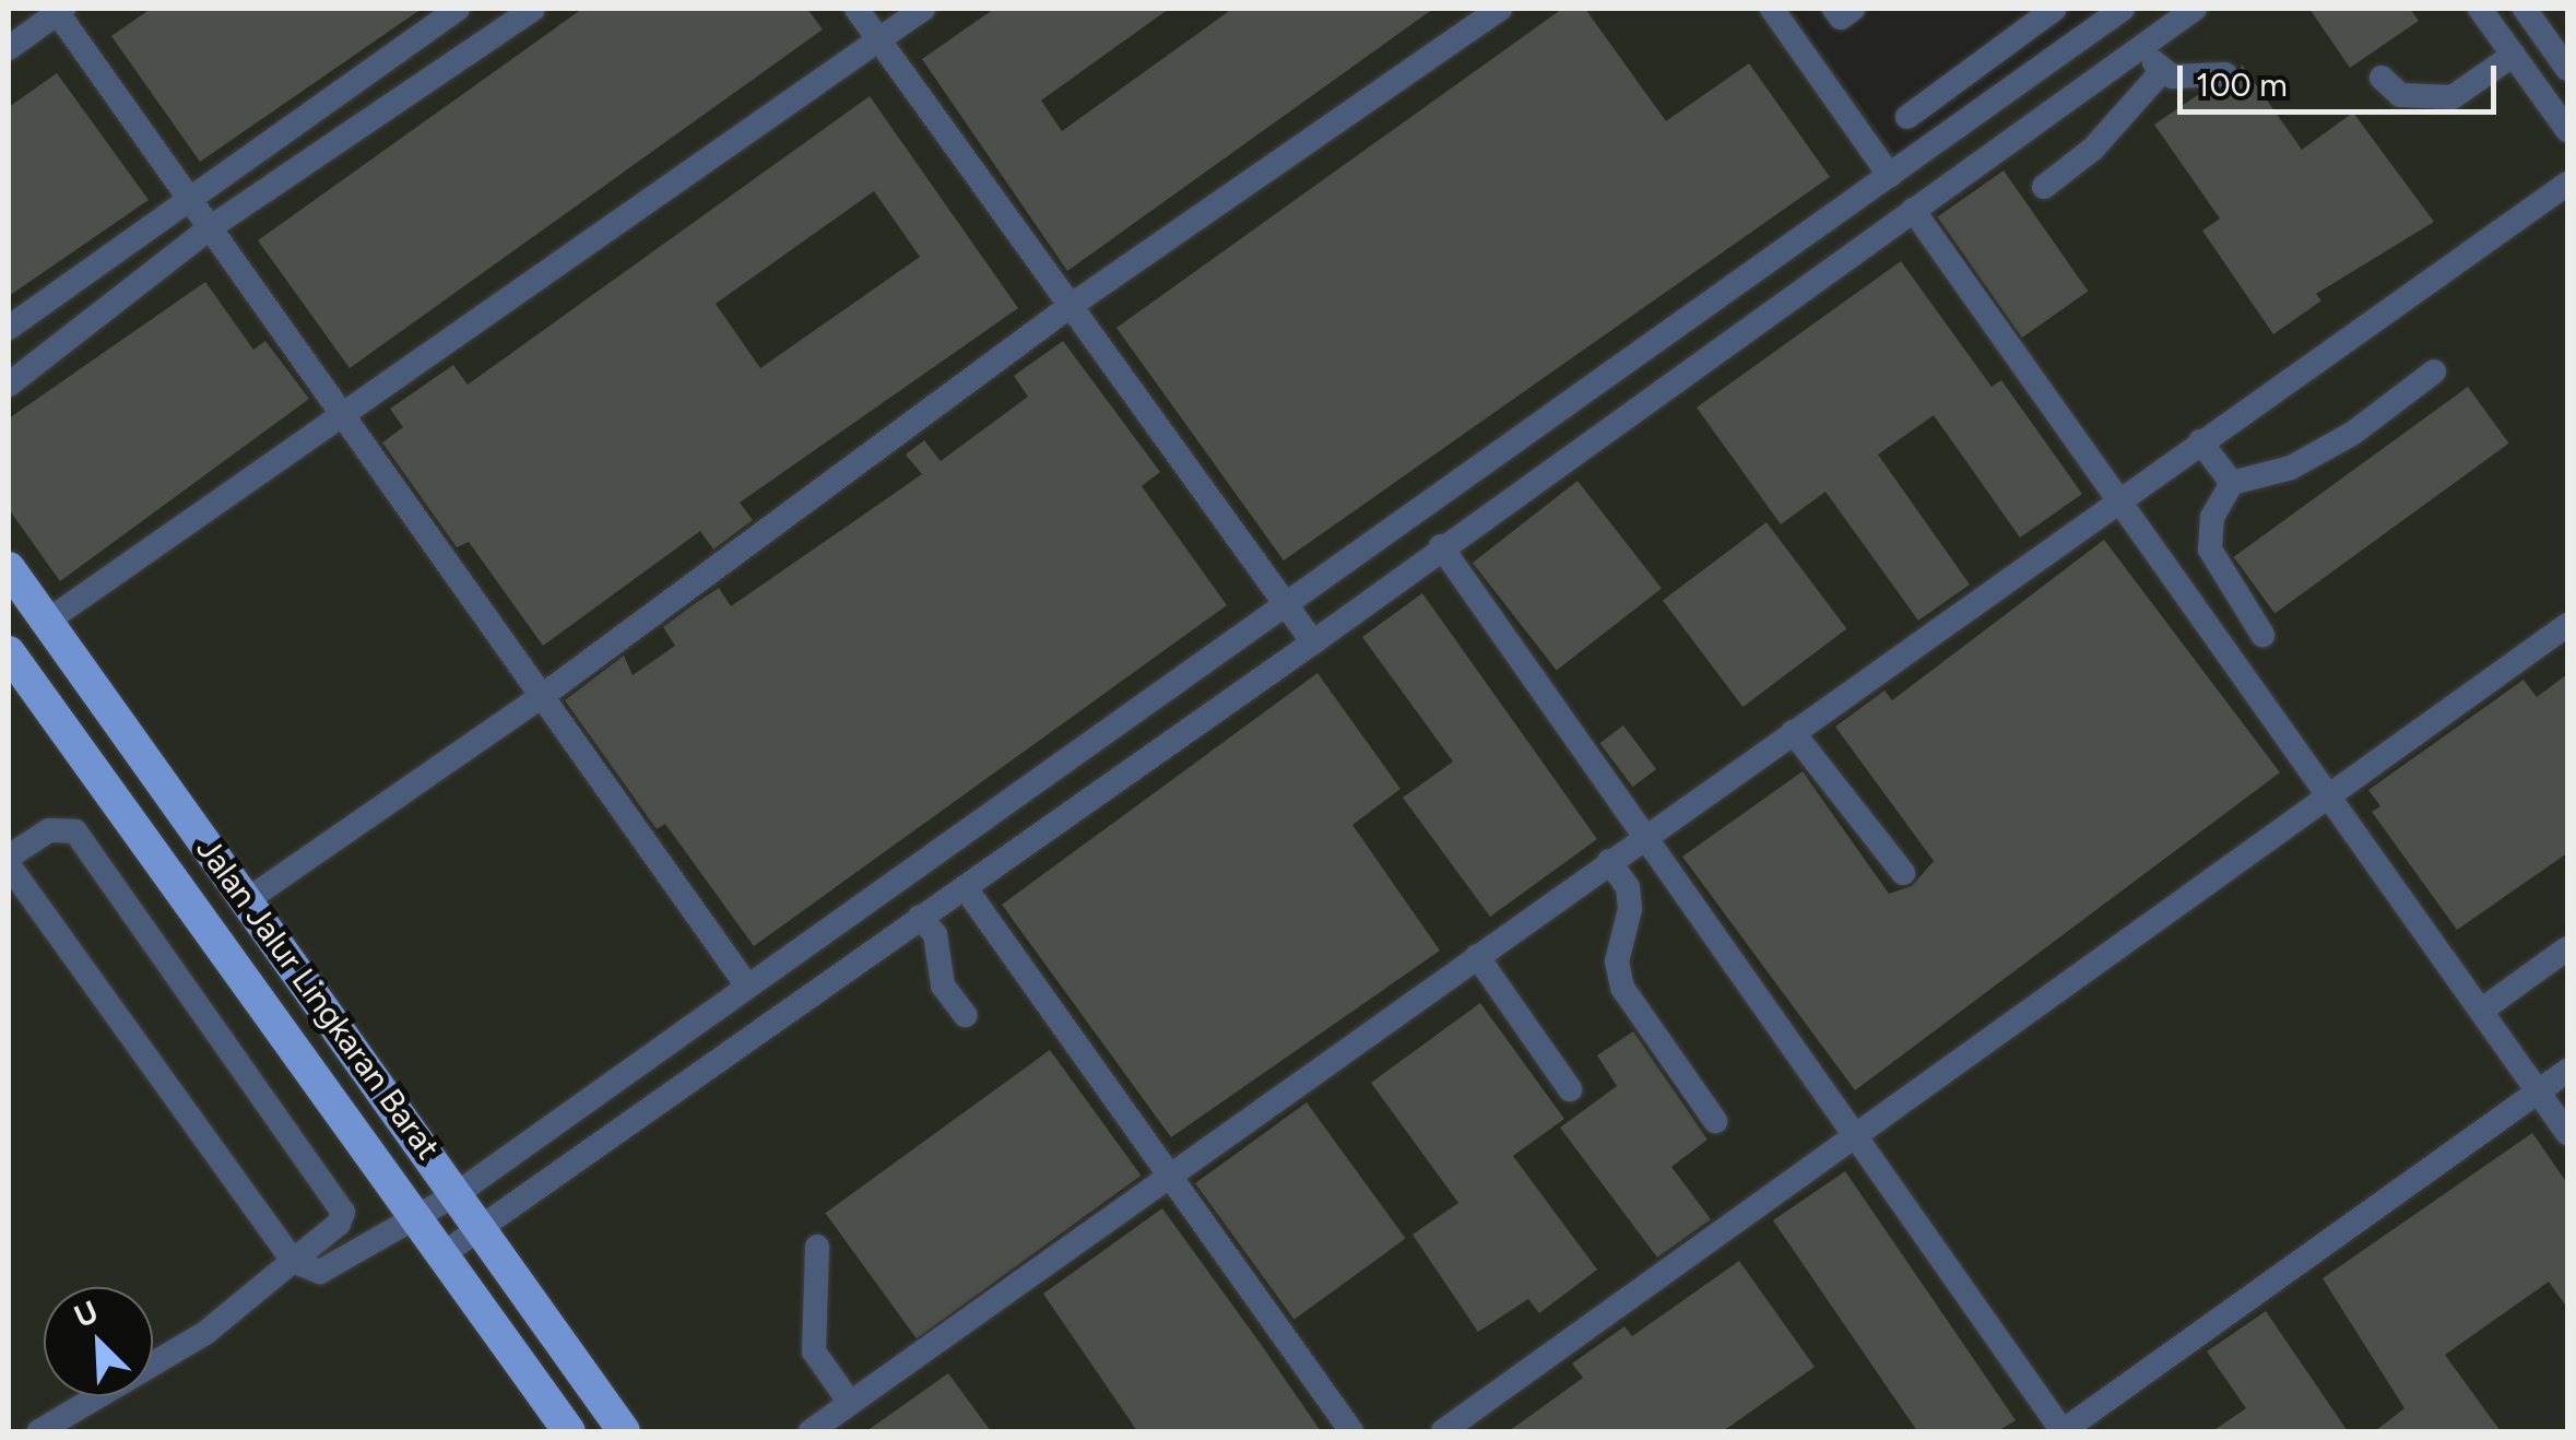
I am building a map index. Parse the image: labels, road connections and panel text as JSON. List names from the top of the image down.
{
  "streets": {
    "main road": ["Jalan Jalur Lingkaran Barat"]
  },
  "scale_bar": "100 m",
  "north": "top left"
}
